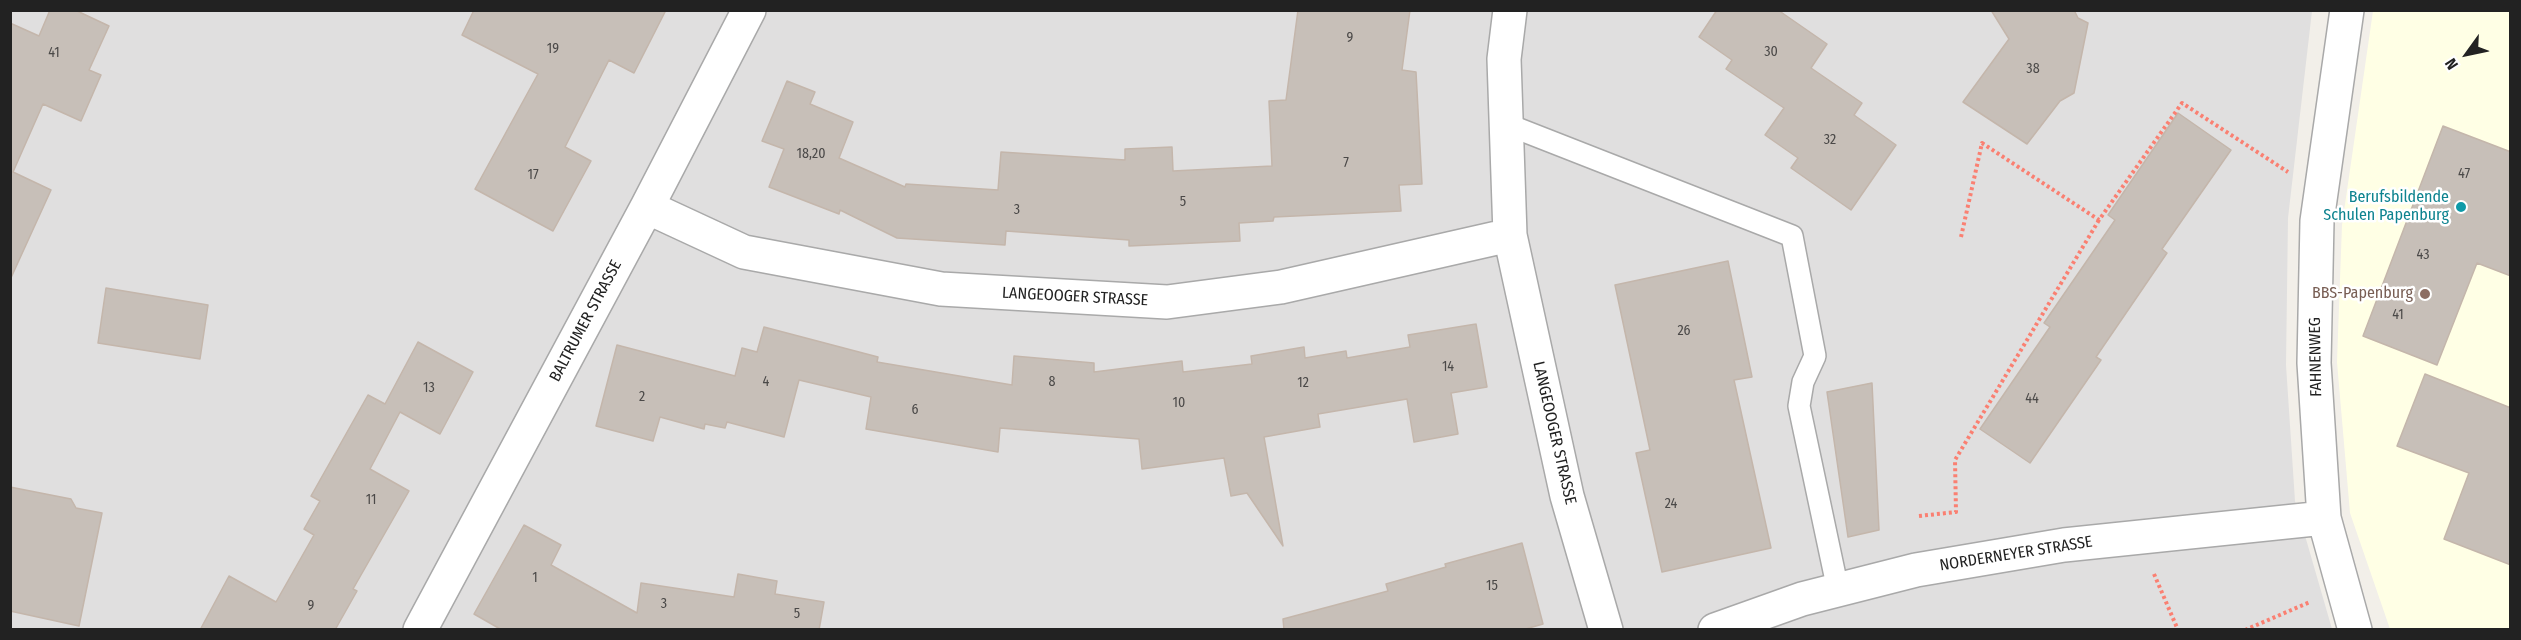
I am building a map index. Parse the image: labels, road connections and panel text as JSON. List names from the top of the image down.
{
  "streets": {
    "street": [
      "LANGEOOGER STRASSE",
      "BALTRUMER STRASSE",
      "FAHNENWEG",
      "NORDERNEYER STRASSE"
    ]
  },
  "crossings": [
    ["LANGEOOGER STRASSE", "BALTRUMER STRASSE"],
    ["FAHNENWEG", "NORDERNEYER STRASSE"]
  ],
  "places": ["Berufsbildende Schulen Papenburg", "BBS-Papenburg"],
  "house_numbers": [
    "9",
    "19",
    "30",
    "41",
    "38",
    "32",
    "18,20",
    "7",
    "47",
    "17",
    "5",
    "3",
    "43",
    "41",
    "26",
    "14",
    "4",
    "8",
    "12",
    "13",
    "2",
    "44",
    "10",
    "6",
    "11",
    "24",
    "1",
    "15",
    "3",
    "9",
    "5"
  ],
  "north": "bottom left"
}
